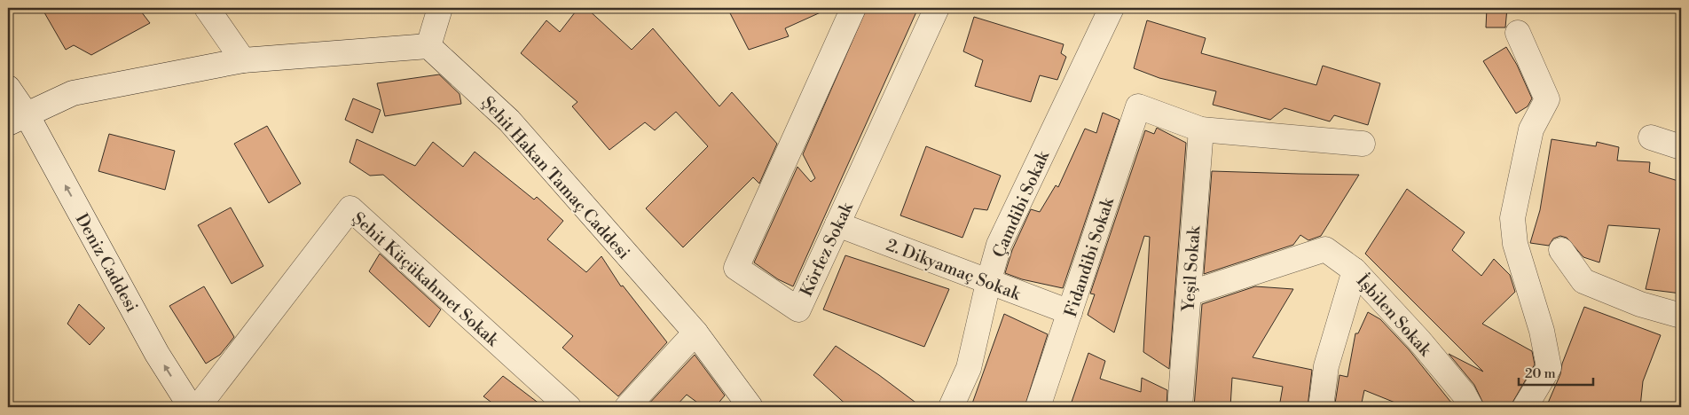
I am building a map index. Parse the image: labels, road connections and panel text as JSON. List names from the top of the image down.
{
  "streets": {
    "street": [
      "Şehit Hakan Tamaç Caddesi",
      "Çamdibi Sokak",
      "Körfez Sokak",
      "Fidandibi Sokak",
      "Deniz Caddesi",
      "2. Dikyamaç Sokak",
      "Yeşil Sokak",
      "Şehit Küçükahmet Sokak",
      "İşbilen Sokak"
    ]
  },
  "crossings": [
    ["Çamdibi Sokak", "2. Dikyamaç Sokak"],
    ["Körfez Sokak", "2. Dikyamaç Sokak"],
    ["Fidandibi Sokak", "2. Dikyamaç Sokak"],
    ["Fidandibi Sokak", "Yeşil Sokak"]
  ],
  "one_way": ["Deniz Caddesi"],
  "scale_bar": "20 m"
}
